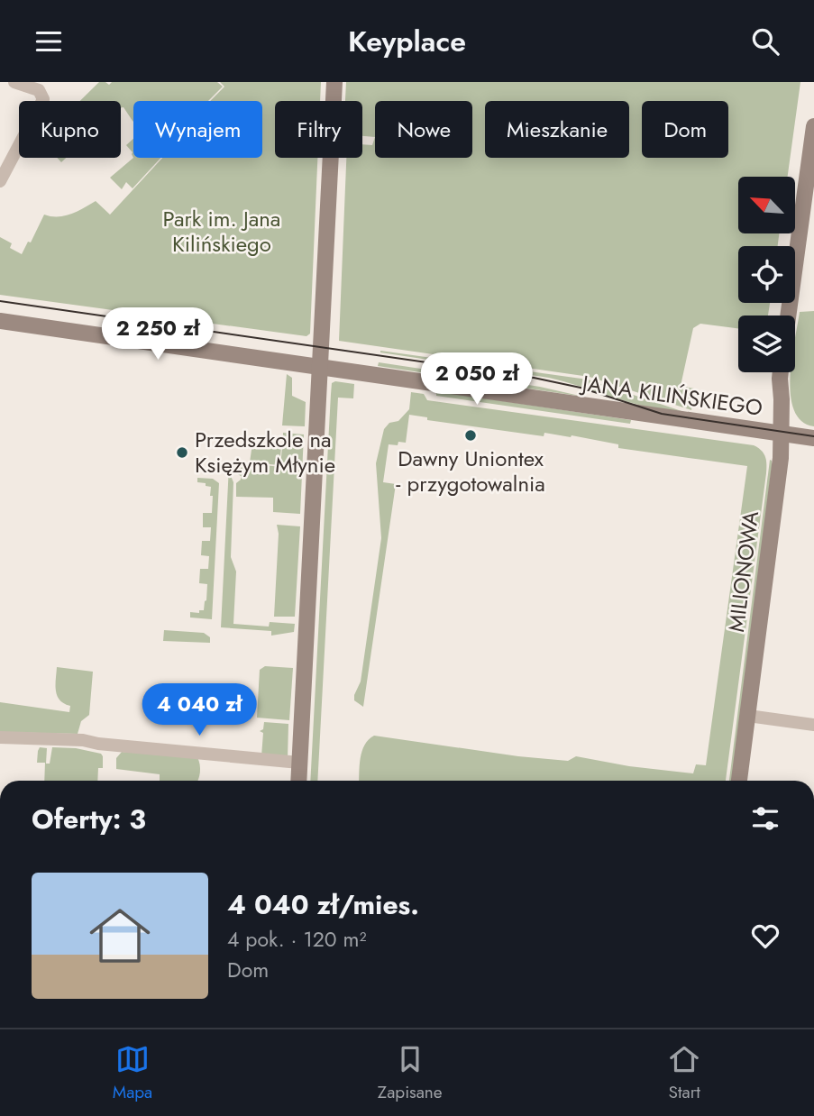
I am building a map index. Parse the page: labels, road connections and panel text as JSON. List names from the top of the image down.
{
  "streets": {
    "street": ["JANA KILIŃSKIEGO", "MILIONOWA"]
  },
  "crossings": [
    ["JANA KILIŃSKIEGO", "MILIONOWA"]
  ],
  "parks": ["Park im. Jana Kilińskiego"],
  "places": ["Dawny Uniontex - przygotowalnia", "Przedszkole na Księżym Młynie"],
  "north": "top left",
  "page": {
    "header": "Keyplace",
    "chip": [
      "Kupno",
      "Wynajem",
      "Filtry",
      "Nowe",
      "Mieszkanie",
      "Dom"
    ],
    "price": ["2 250 zł", "2 050 zł", "4 040 zł"],
    "heading": "Oferty: 3",
    "list": [
      {
        "name": "4 040 zł/mies.",
        "note": "4 pok. · 120 m² · Dom"
      }
    ],
    "tabs": ["Mapa", "Zapisane", "Start"]
  }
}
